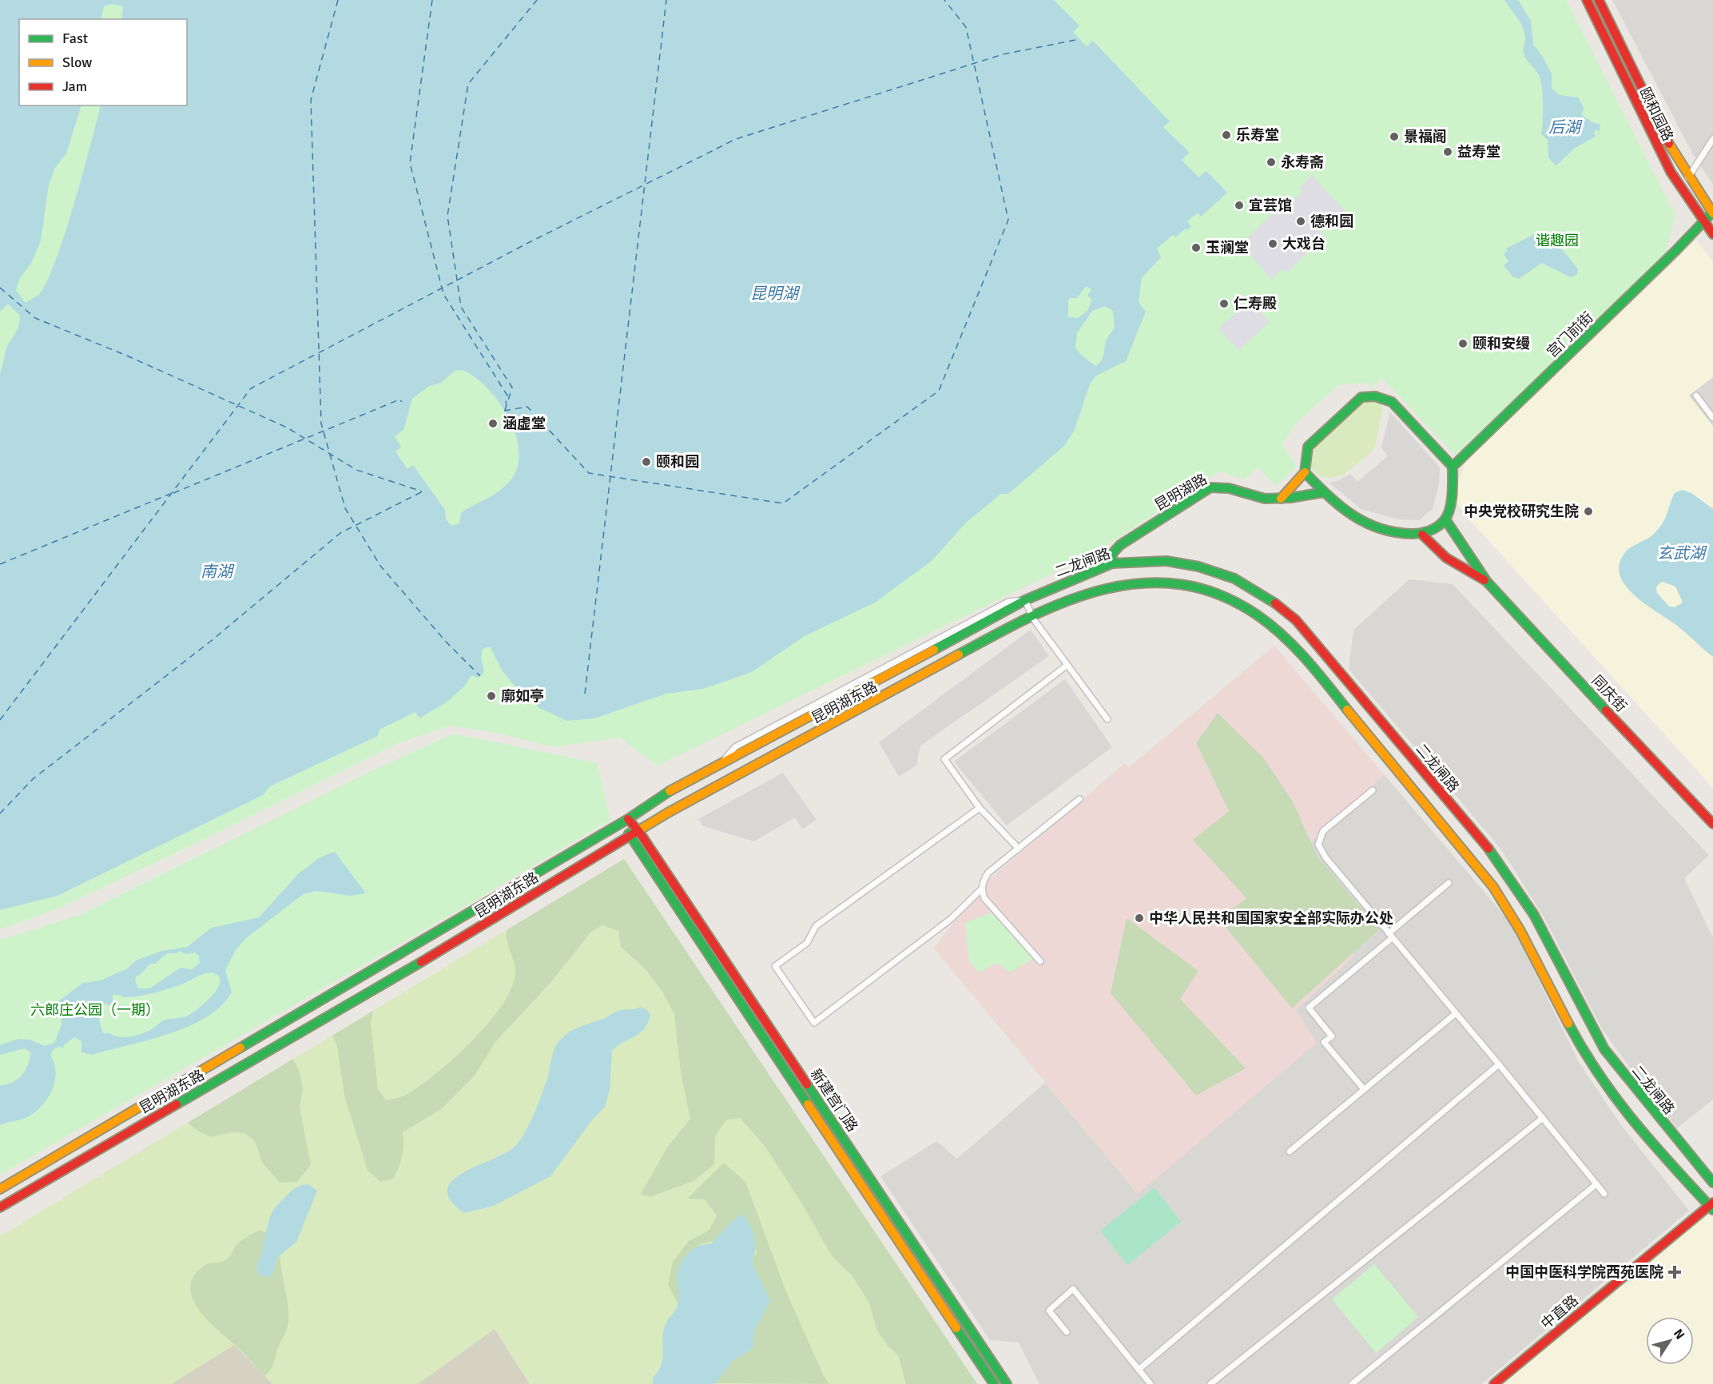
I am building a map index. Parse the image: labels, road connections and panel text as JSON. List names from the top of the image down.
{
  "streets": {
    "main road": [
      "颐和园路",
      "宫门前街",
      "昆明湖路",
      "二龙闸路",
      "同庆街",
      "昆明湖东路",
      "新建宫门路",
      "中直路"
    ]
  },
  "crossings": [
    ["颐和园路", "宫门前街"],
    ["宫门前街", "昆明湖路"],
    ["昆明湖路", "二龙闸路"],
    ["二龙闸路", "昆明湖东路"],
    ["昆明湖东路", "新建宫门路"]
  ],
  "water": [
    "后湖",
    "昆明湖",
    "玄武湖",
    "南湖"
  ],
  "parks": ["谐趣园", "六郎庄公园（一期）"],
  "places": {
    "other": [
      "乐寿堂",
      "景福阁",
      "益寿堂",
      "永寿斋",
      "宜芸馆",
      "德和园",
      "大戏台",
      "玉澜堂",
      "仁寿殿",
      "颐和安缦",
      "涵虚堂",
      "颐和园",
      "中央党校研究生院",
      "廓如亭",
      "中华人民共和国国家安全部实际办公处"
    ],
    "health": ["中国中医科学院西苑医院"]
  },
  "legend": ["Fast", "Slow", "Jam"],
  "north": "top right"
}
